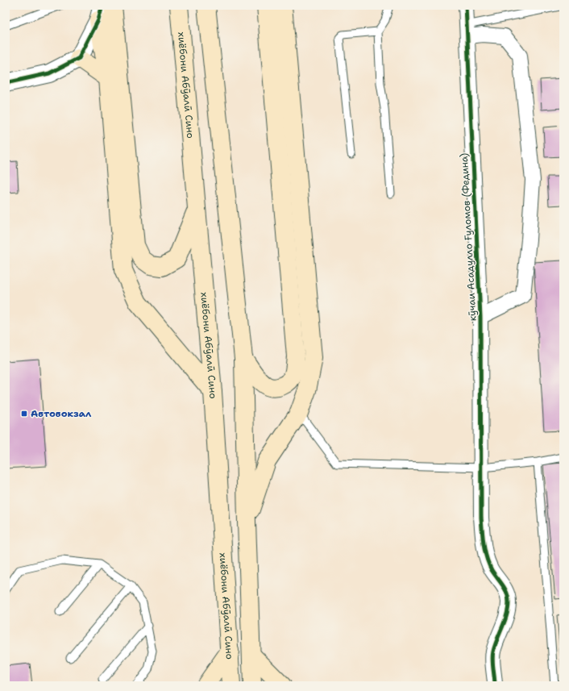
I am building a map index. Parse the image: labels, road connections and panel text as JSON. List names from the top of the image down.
{
  "streets": {
    "main road": ["хиёбони Абӯалӣ Сино"],
    "street": ["кӯчаи Асадулло Ғуломов (Федина)"]
  },
  "places": {
    "transit": ["Автовокзал"]
  }
}
